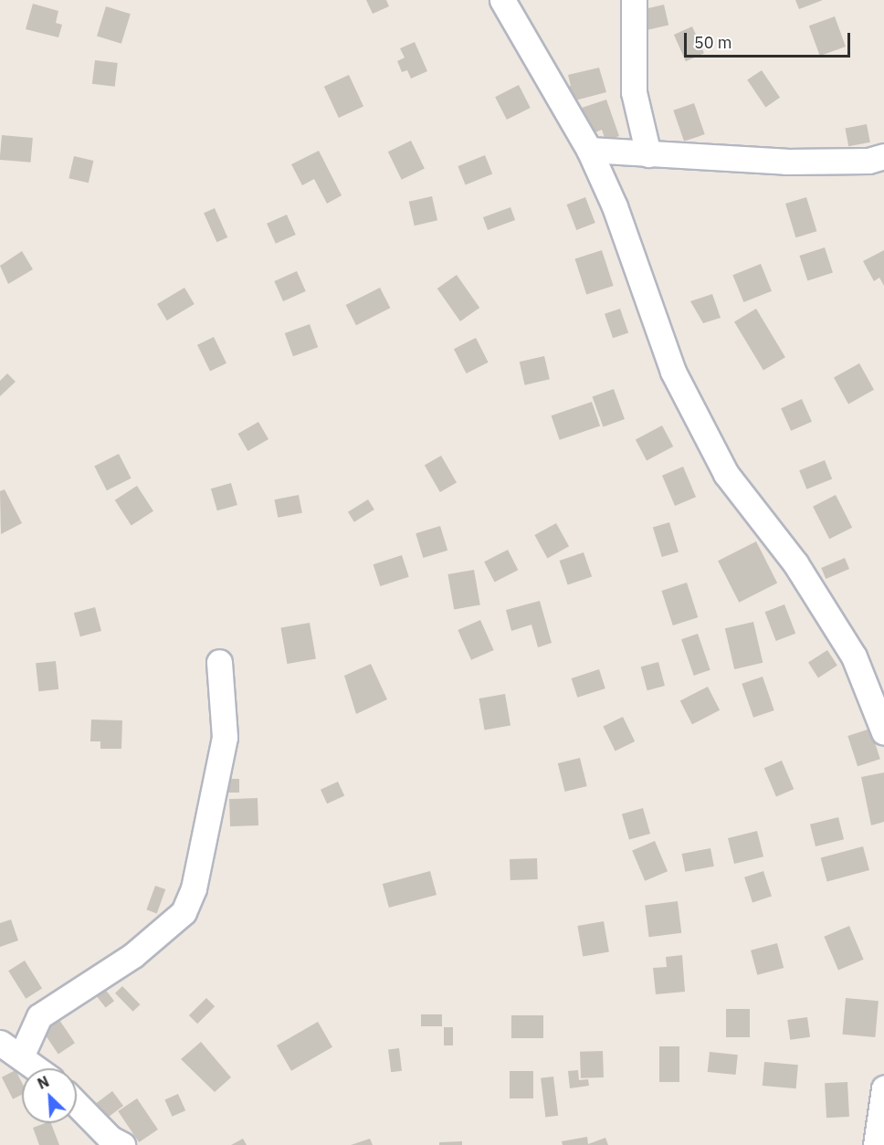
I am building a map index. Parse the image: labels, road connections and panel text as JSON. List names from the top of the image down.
{
  "scale_bar": "50 m",
  "north": "top left"
}
